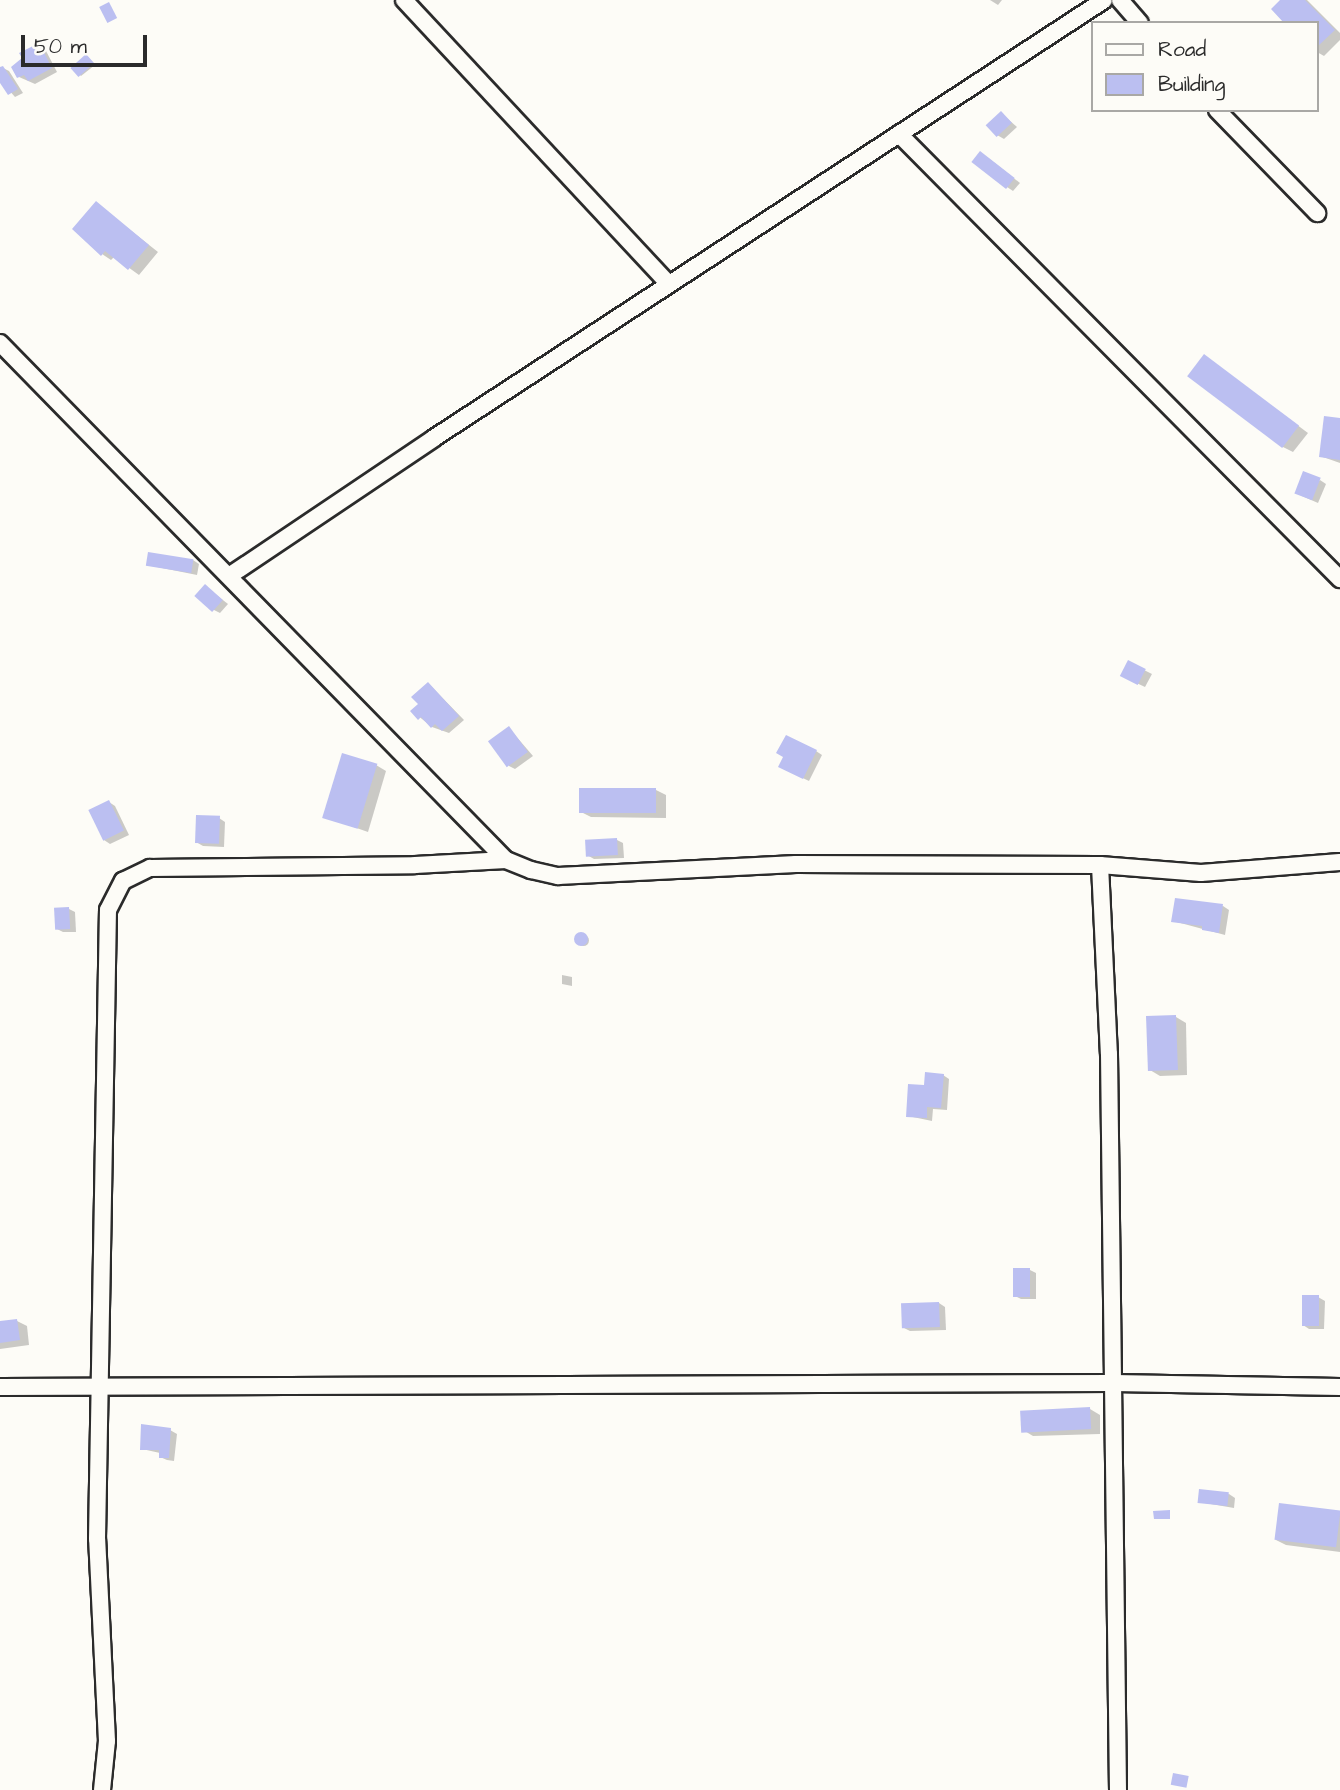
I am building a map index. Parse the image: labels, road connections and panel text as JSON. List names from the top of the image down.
{
  "legend": ["Road", "Building"],
  "scale_bar": "50 m"
}
